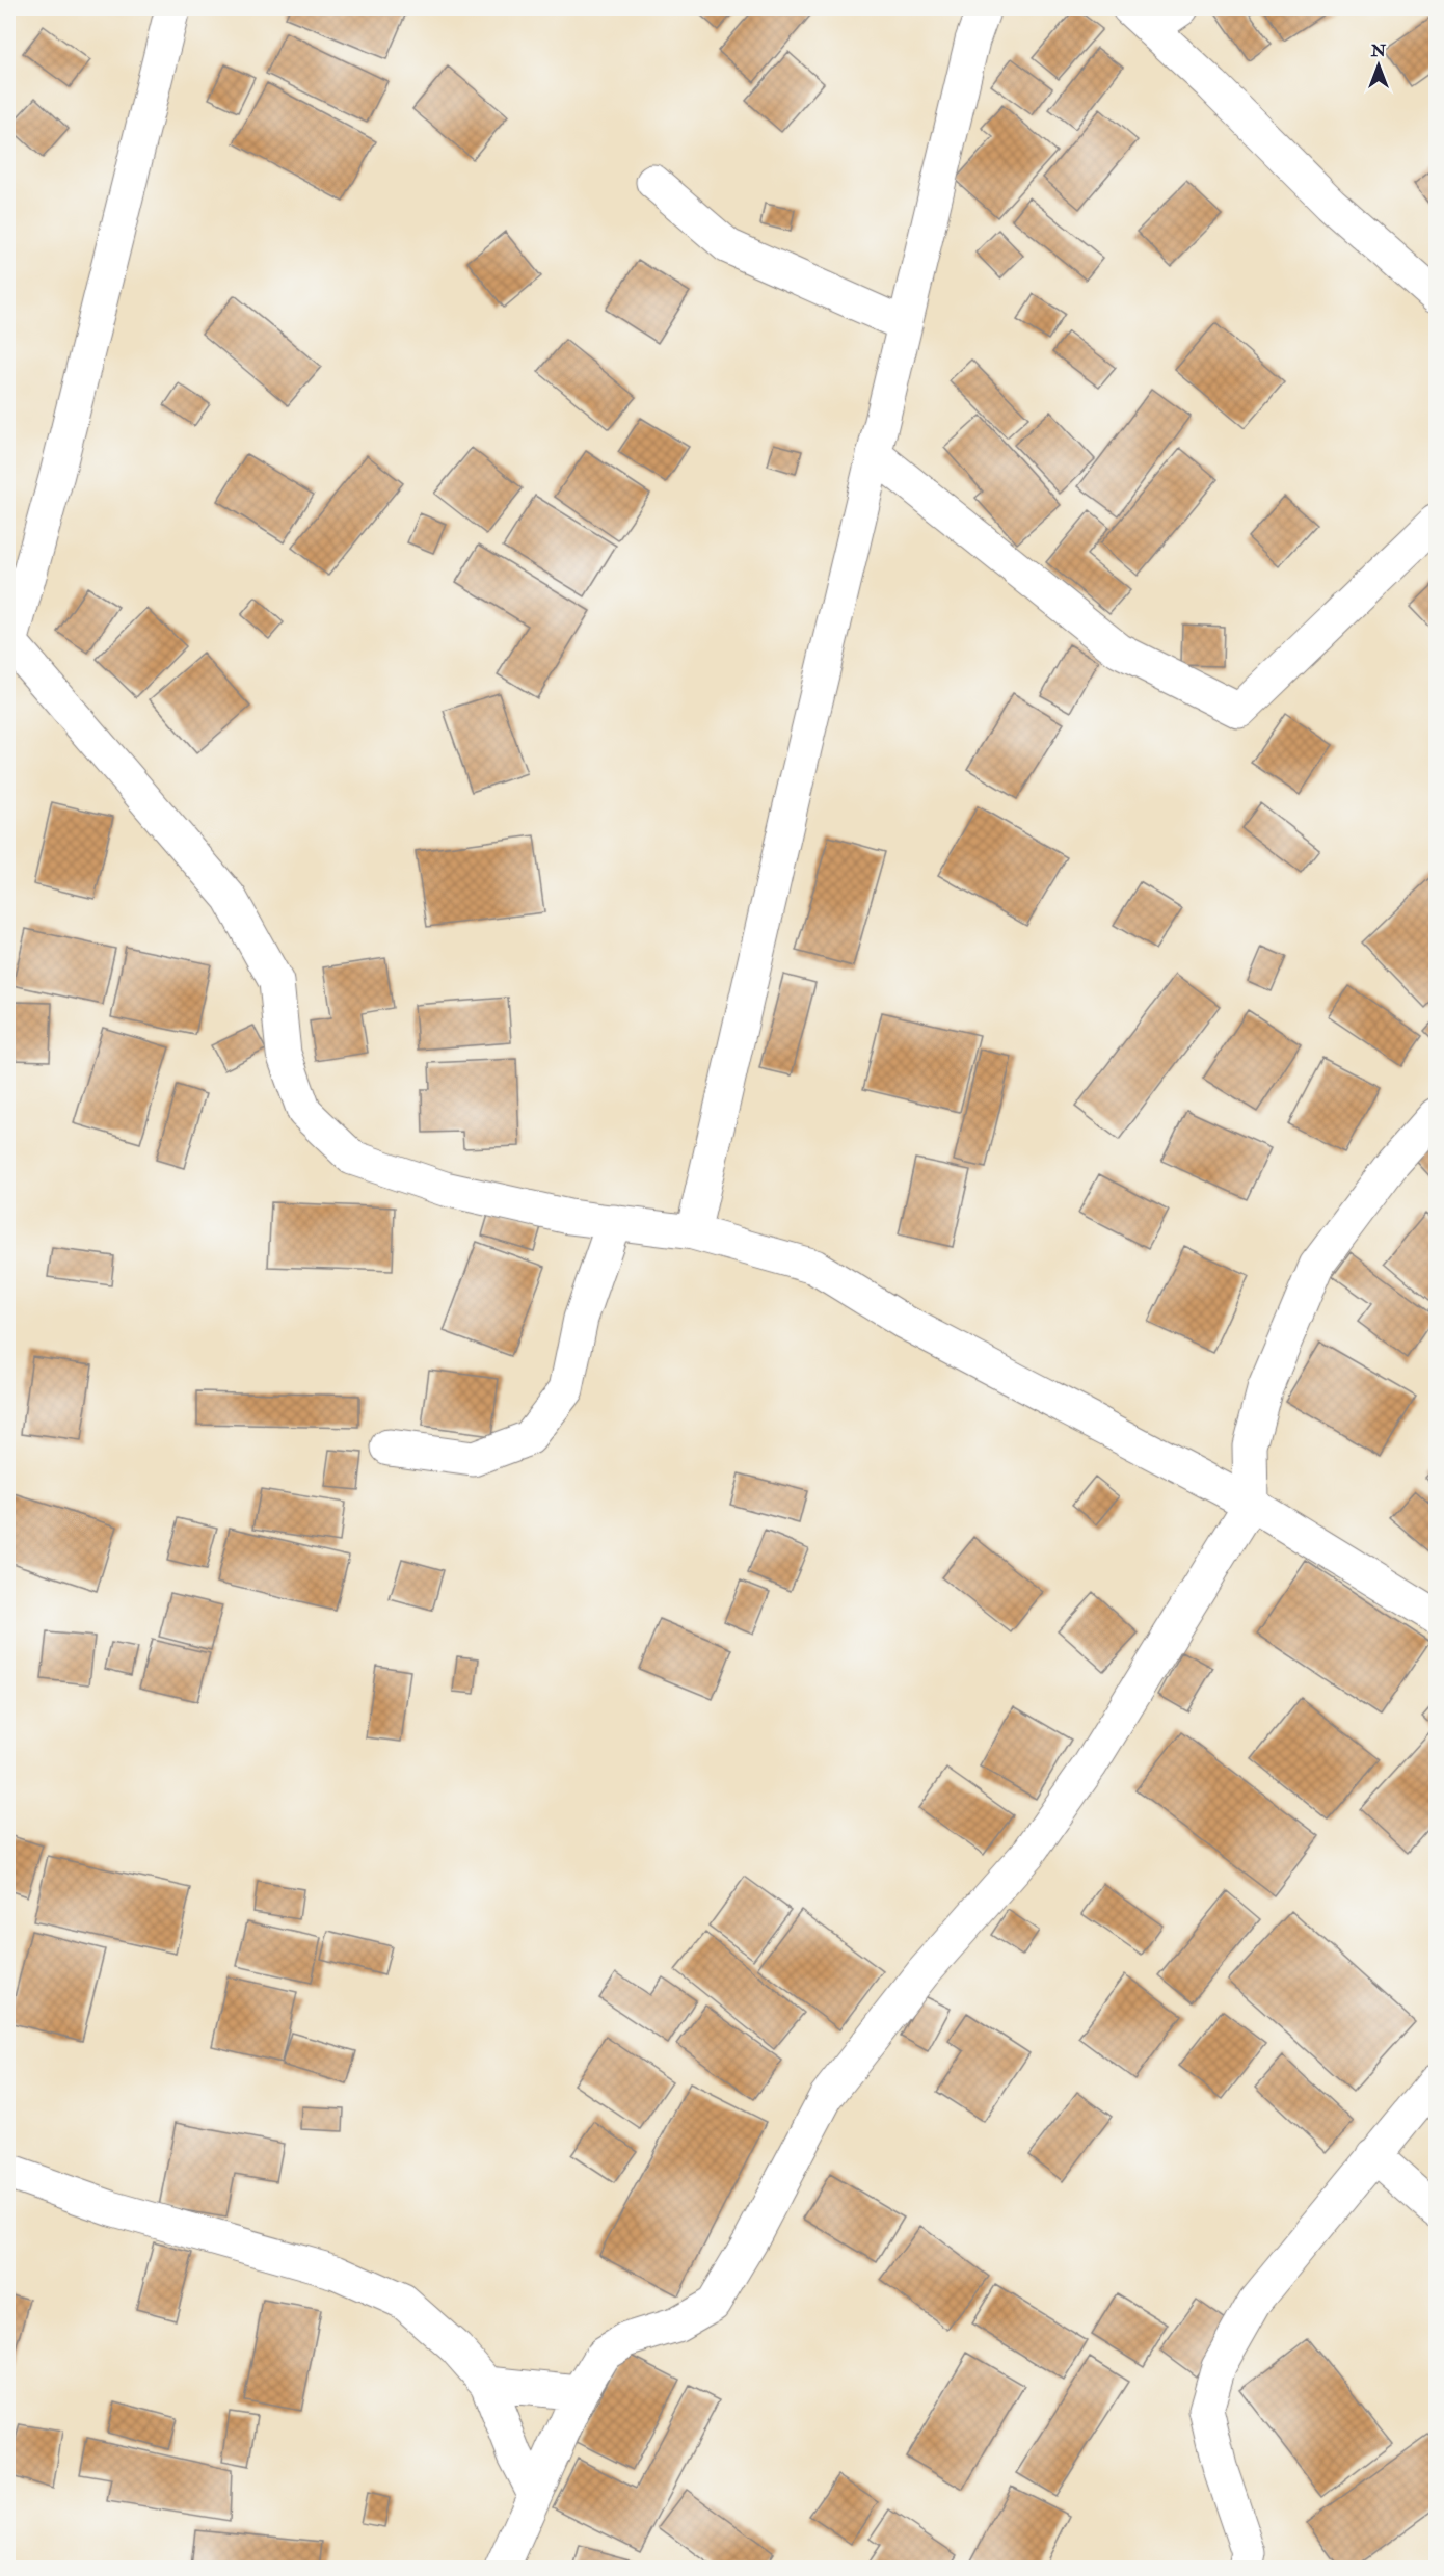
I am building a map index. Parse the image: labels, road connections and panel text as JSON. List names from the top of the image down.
{
  "north": "top"
}
